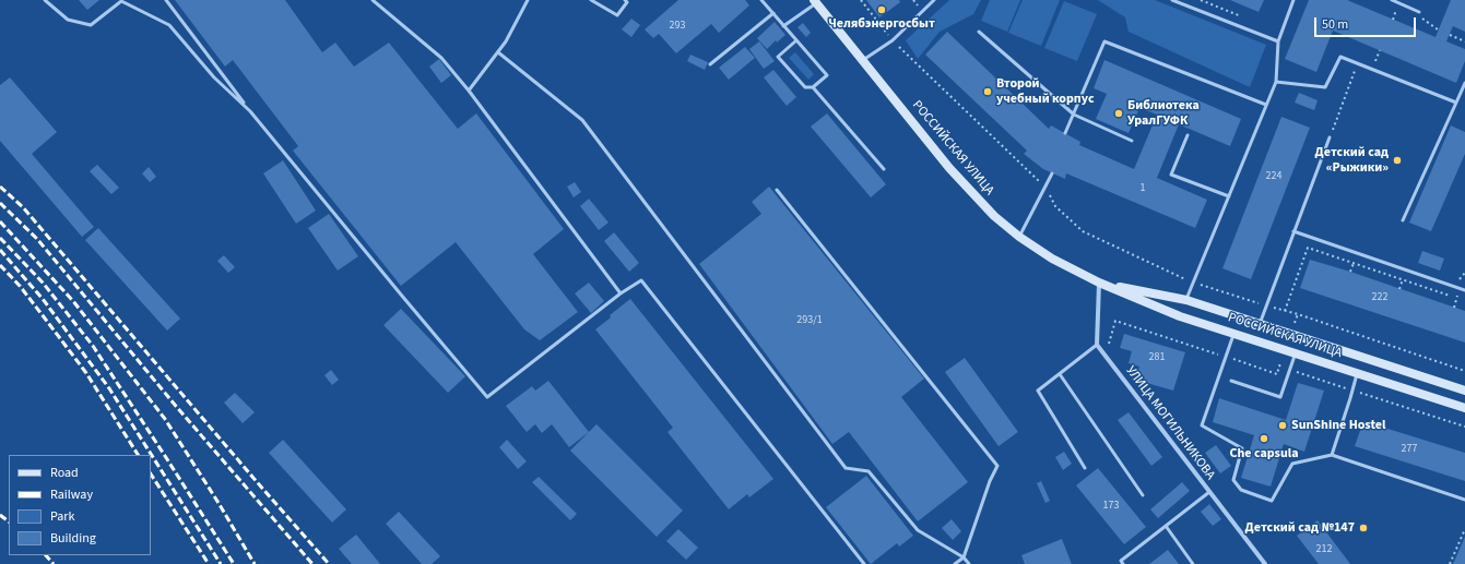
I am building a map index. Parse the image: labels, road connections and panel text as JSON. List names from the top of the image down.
{
  "streets": {
    "main road": ["РОССИЙСКАЯ УЛИЦА"],
    "street": ["УЛИЦА МОГИЛЬНИКОВА"]
  },
  "places": [
    "Челябэнергосбыт",
    "Второй учебный корпус",
    "Библиотека УралГУФК",
    "Детский сад «Рыжики»",
    "SunShine Hostel",
    "Che capsula",
    "Детский сад №147"
  ],
  "house_numbers": [
    "293",
    "224",
    "1",
    "222",
    "293/1",
    "281",
    "277",
    "173",
    "212"
  ],
  "legend": [
    "Road",
    "Railway",
    "Park",
    "Building"
  ],
  "scale_bar": "50 m"
}
